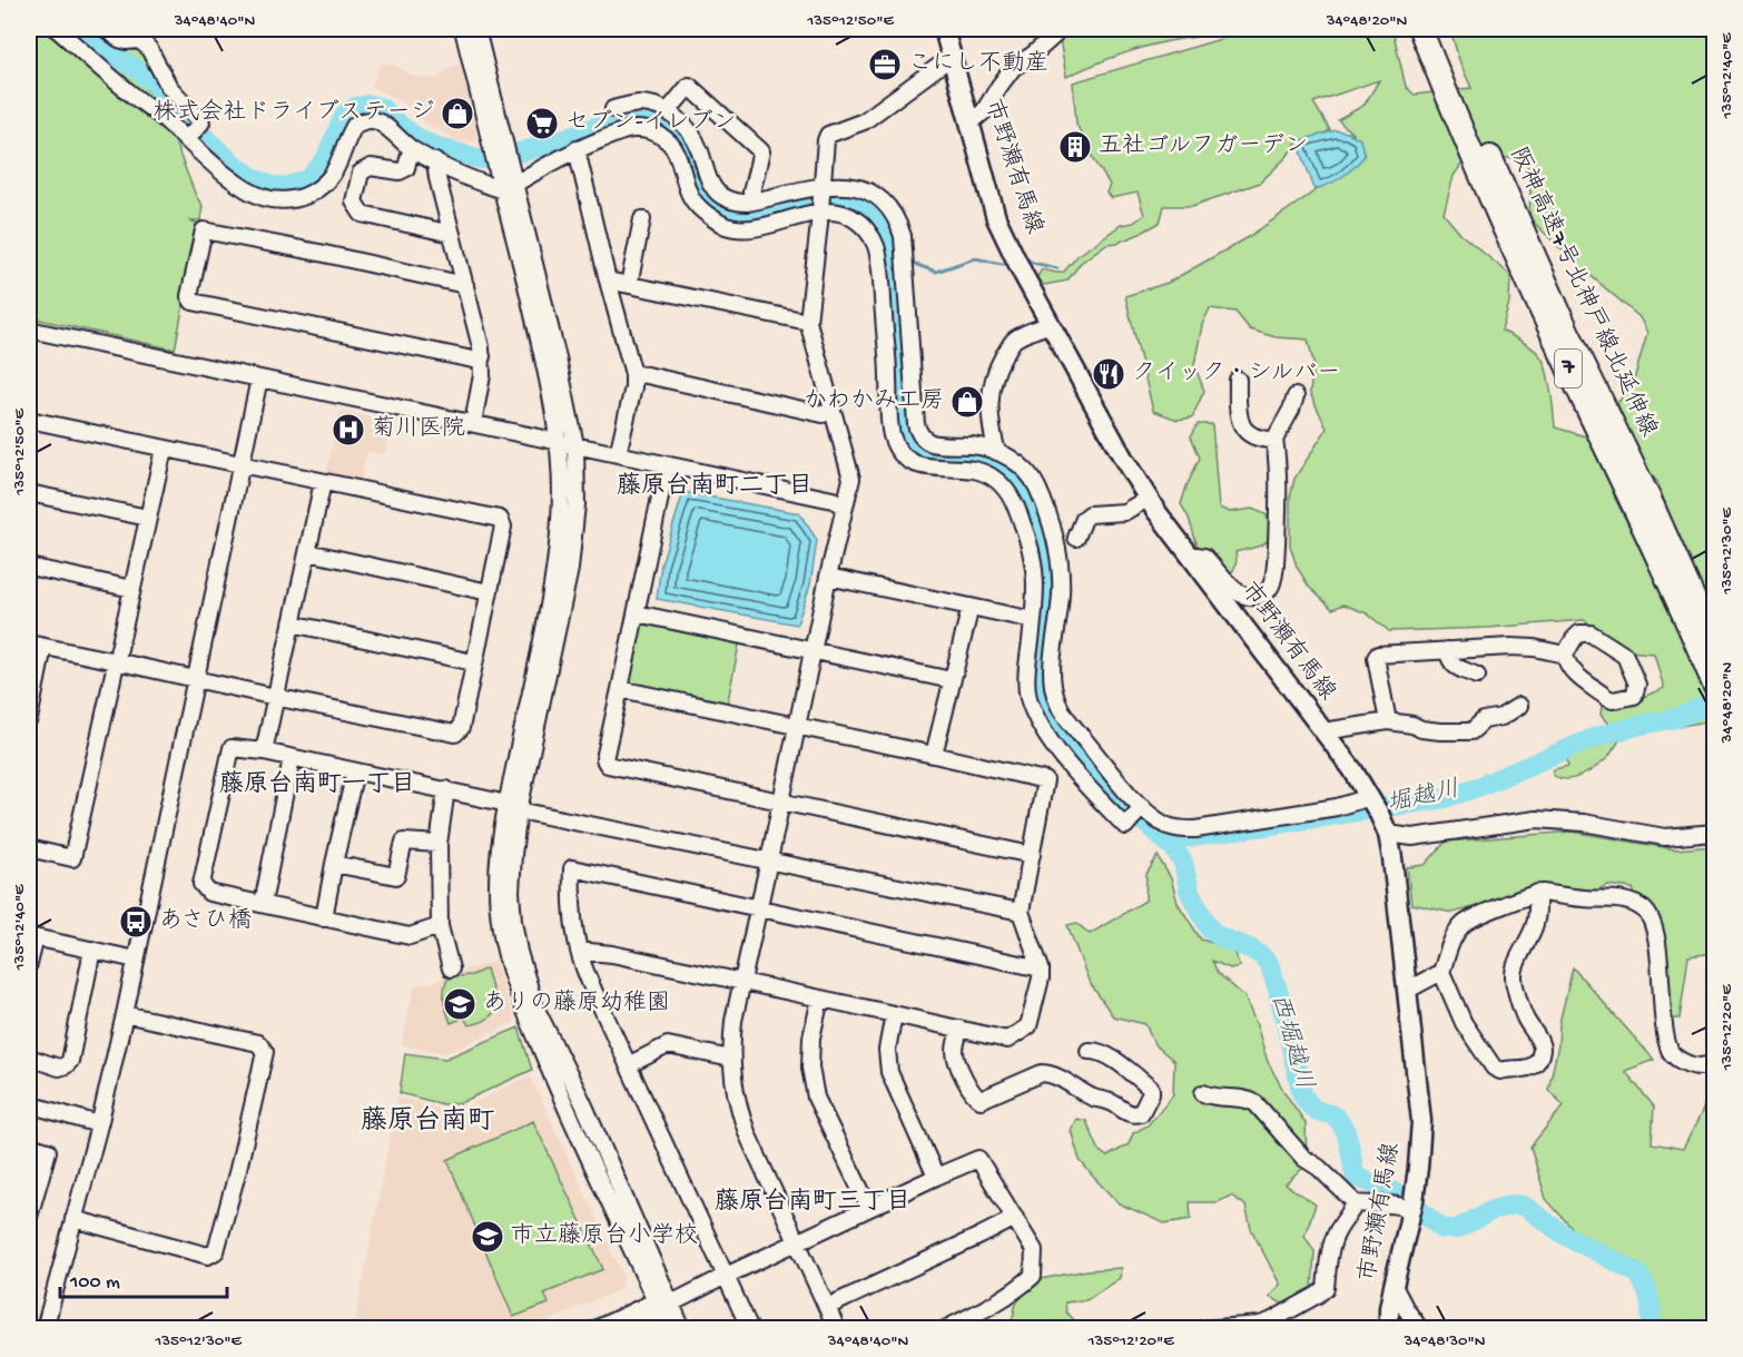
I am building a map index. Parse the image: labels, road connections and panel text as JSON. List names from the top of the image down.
{
  "streets": {
    "highway": ["阪神高速7号北神戸線北延伸線", "7"],
    "main road": ["市野瀬有馬線"]
  },
  "crossings": [
    ["阪神高速7号北神戸線北延伸線", "7"]
  ],
  "districts": [
    "藤原台南町二丁目",
    "藤原台南町一丁目",
    "藤原台南町",
    "藤原台南町三丁目"
  ],
  "water": ["堀越川", "西堀越川"],
  "places": {
    "office": ["こにし不動産"],
    "shop": ["株式会社ドライブステージ", "かわかみ工房"],
    "supermarket": ["セブン-イレブン"],
    "building": ["五社ゴルフガーデン"],
    "restaurant": ["クイック・シルバー"],
    "hospital": ["菊川医院"],
    "bus stop": ["あさひ橋"],
    "school or university": ["ありの藤原幼稚園", "市立藤原台小学校"]
  },
  "scale_bar": "100 m",
  "coordinates": [
    "34°48'40\"N",
    "135°12'50\"E",
    "34°48'20\"N",
    "135°12'40\"E",
    "135°12'30\"E",
    "135°12'20\"E",
    "34°48'30\"N"
  ]
}
